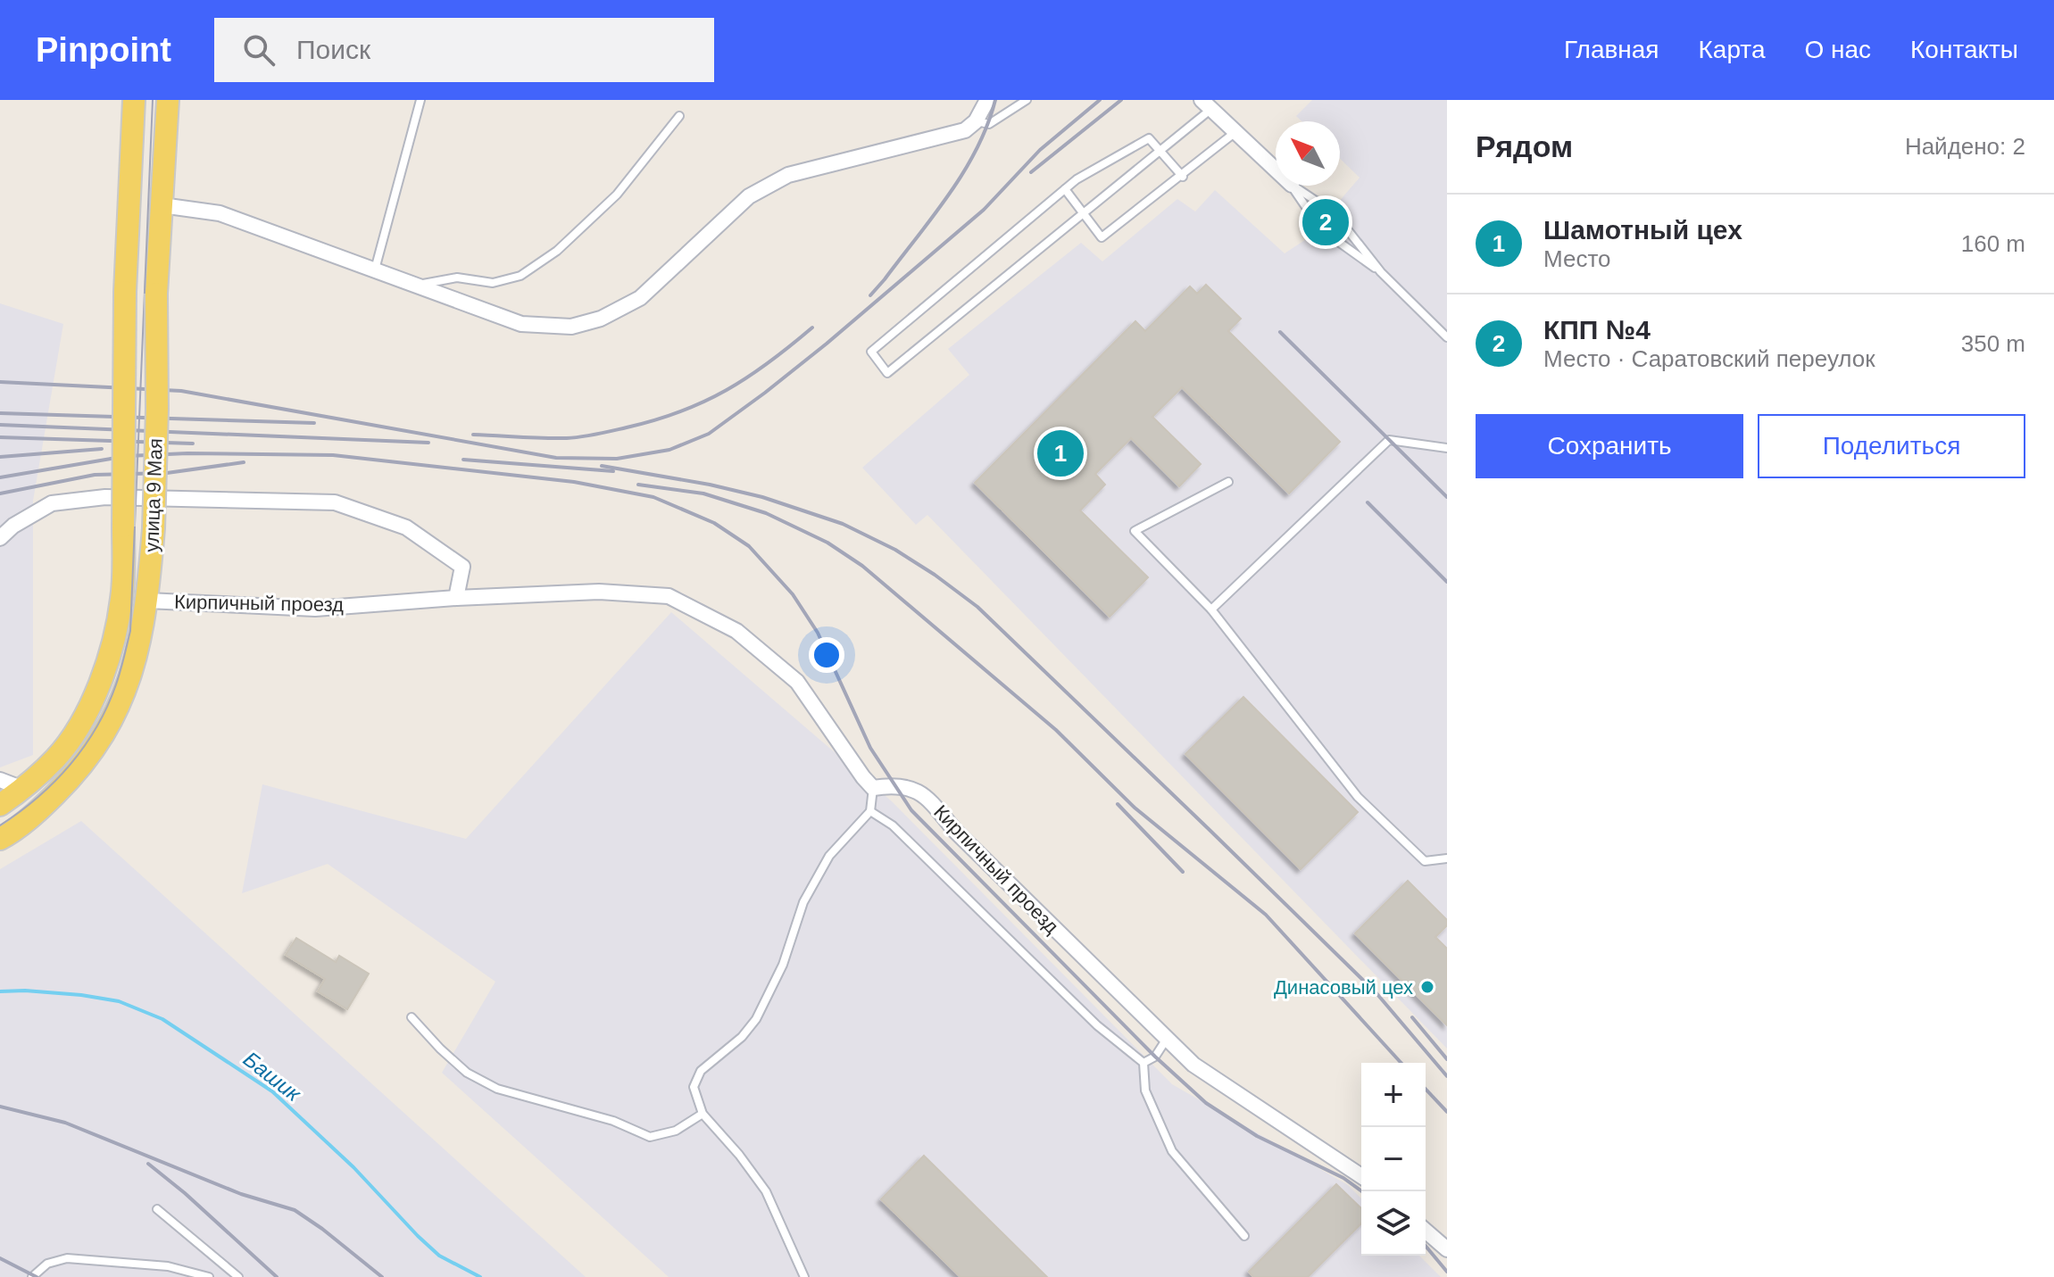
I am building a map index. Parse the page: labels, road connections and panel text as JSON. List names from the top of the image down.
{
  "streets": {
    "main road": ["улица 9 Мая"],
    "street": ["Кирпичный проезд"]
  },
  "crossings": [
    ["улица 9 Мая", "Кирпичный проезд"]
  ],
  "water": ["Башик"],
  "places": ["Динасовый цех"],
  "north": "top left",
  "page": {
    "header": "Pinpoint",
    "search": "Поиск",
    "nav": [
      "Главная",
      "Карта",
      "О нас",
      "Контакты"
    ],
    "heading": ["Рядом", "Найдено: 2"],
    "list": [
      {
        "mark": "1",
        "name": "Шамотный цех",
        "note": "Место",
        "value": "160 m"
      },
      {
        "mark": "2",
        "name": "КПП №4",
        "note": "Место · Саратовский переулок",
        "value": "350 m"
      }
    ],
    "pins": ["2", "1"],
    "buttons": ["Сохранить", "Поделиться"],
    "map_buttons": ["+", "−"]
  }
}
